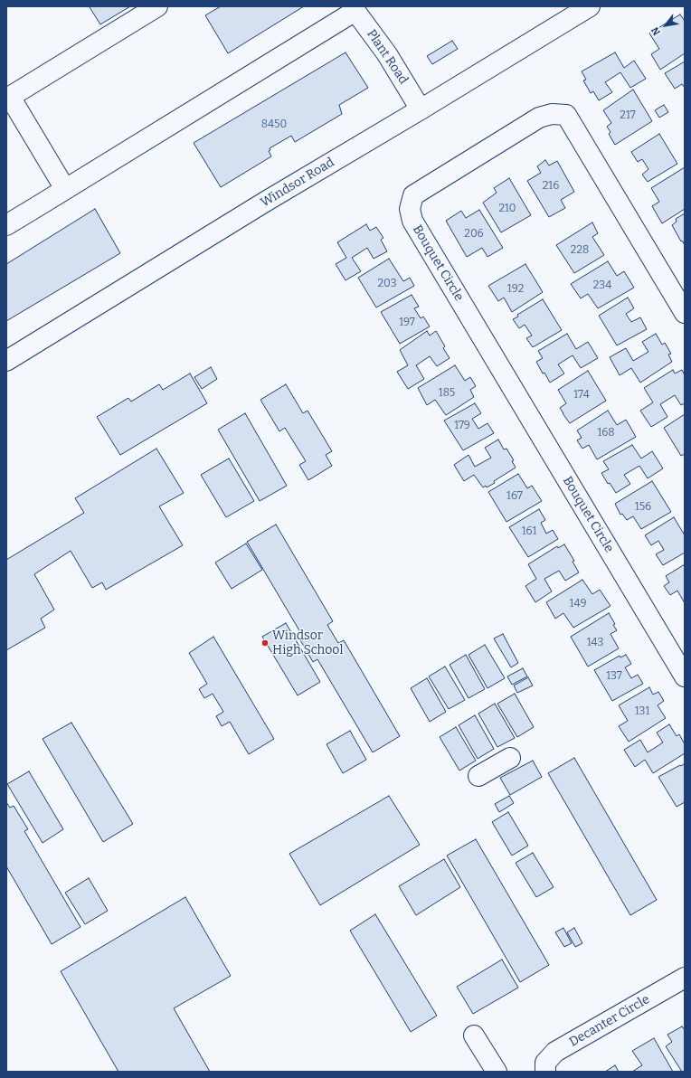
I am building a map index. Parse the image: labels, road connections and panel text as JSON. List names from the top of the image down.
{
  "streets": {
    "street": [
      "Plant Road",
      "Windsor Road",
      "Bouquet Circle",
      "Decanter Circle"
    ]
  },
  "crossings": [
    ["Plant Road", "Windsor Road"]
  ],
  "places": ["Windsor High School"],
  "house_numbers": [
    "217",
    "8450",
    "216",
    "210",
    "206",
    "228",
    "203",
    "234",
    "192",
    "197",
    "185",
    "174",
    "179",
    "168",
    "167",
    "156",
    "161",
    "149",
    "143",
    "137",
    "131"
  ],
  "north": "bottom left"
}
